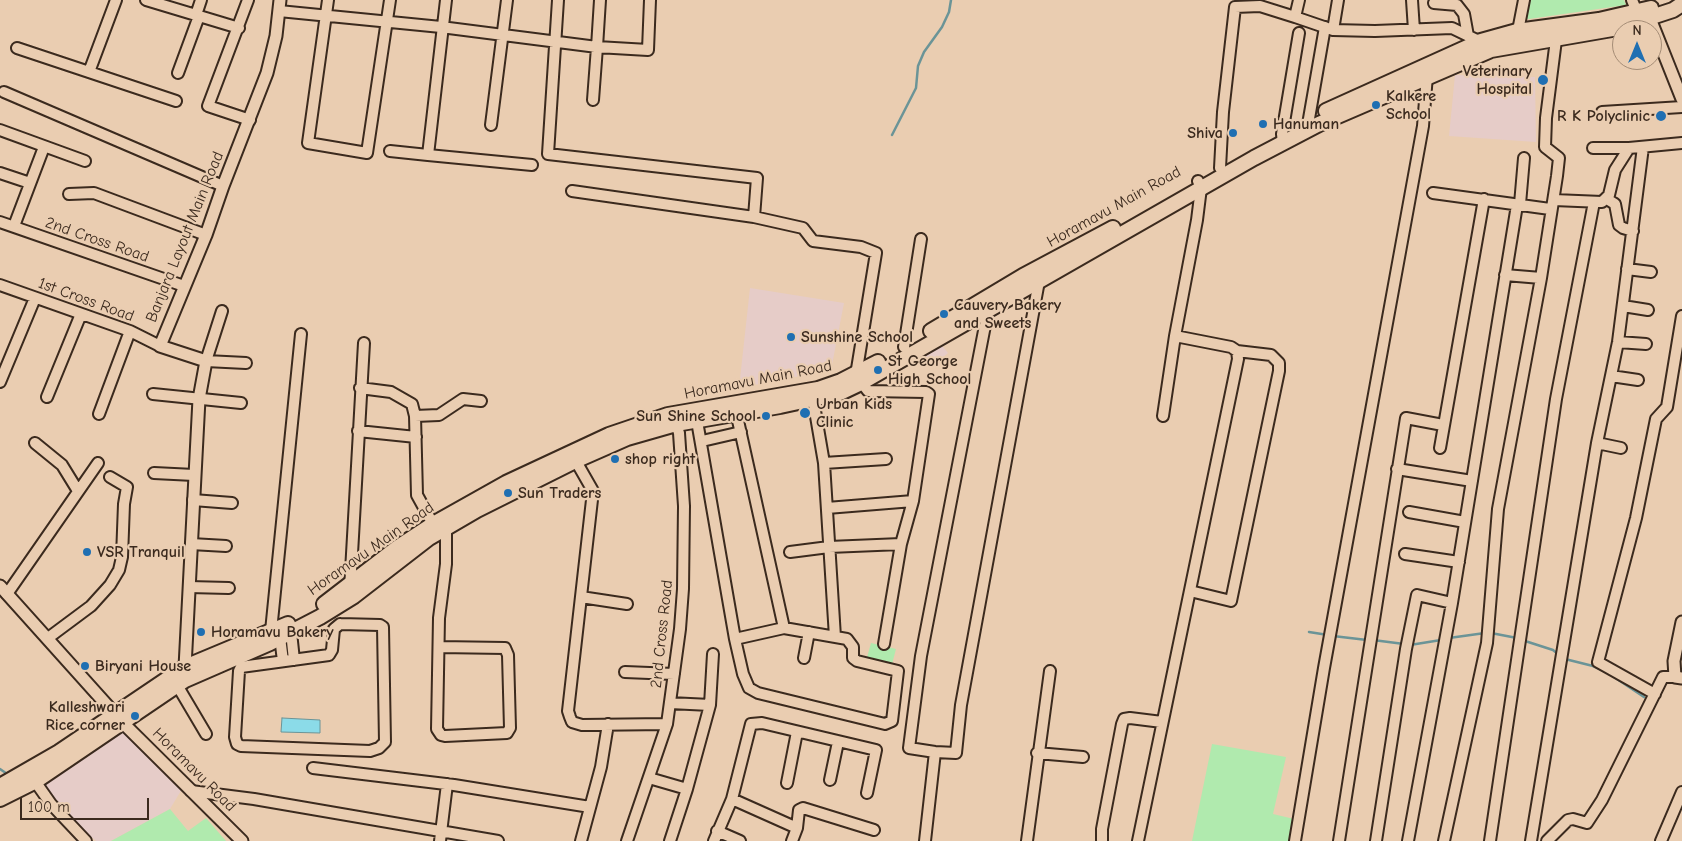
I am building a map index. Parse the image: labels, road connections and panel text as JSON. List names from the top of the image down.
{
  "streets": {
    "main road": ["Horamavu Main Road"],
    "street": [
      "Banjara Layout Main Road",
      "2nd Cross Road",
      "1st Cross Road",
      "Horamavu Road"
    ]
  },
  "crossings": [
    ["Horamavu Main Road", "2nd Cross Road"],
    ["Horamavu Main Road", "Horamavu Road"],
    ["Banjara Layout Main Road", "2nd Cross Road"],
    ["Banjara Layout Main Road", "1st Cross Road"]
  ],
  "places": [
    "Veterinary Hospital",
    "Kalkere School",
    "R K Polyclinic",
    "Hanuman",
    "Shiva",
    "Cauvery Bakery and Sweets",
    "Sunshine School",
    "St George High School",
    "Urban Kids Clinic",
    "Sun Shine School",
    "shop right",
    "Sun Traders",
    "VSR Tranquil",
    "Horamavu Bakery",
    "Biryani House",
    "Kalleshwari Rice corner"
  ],
  "scale_bar": "100 m",
  "north": "top"
}
